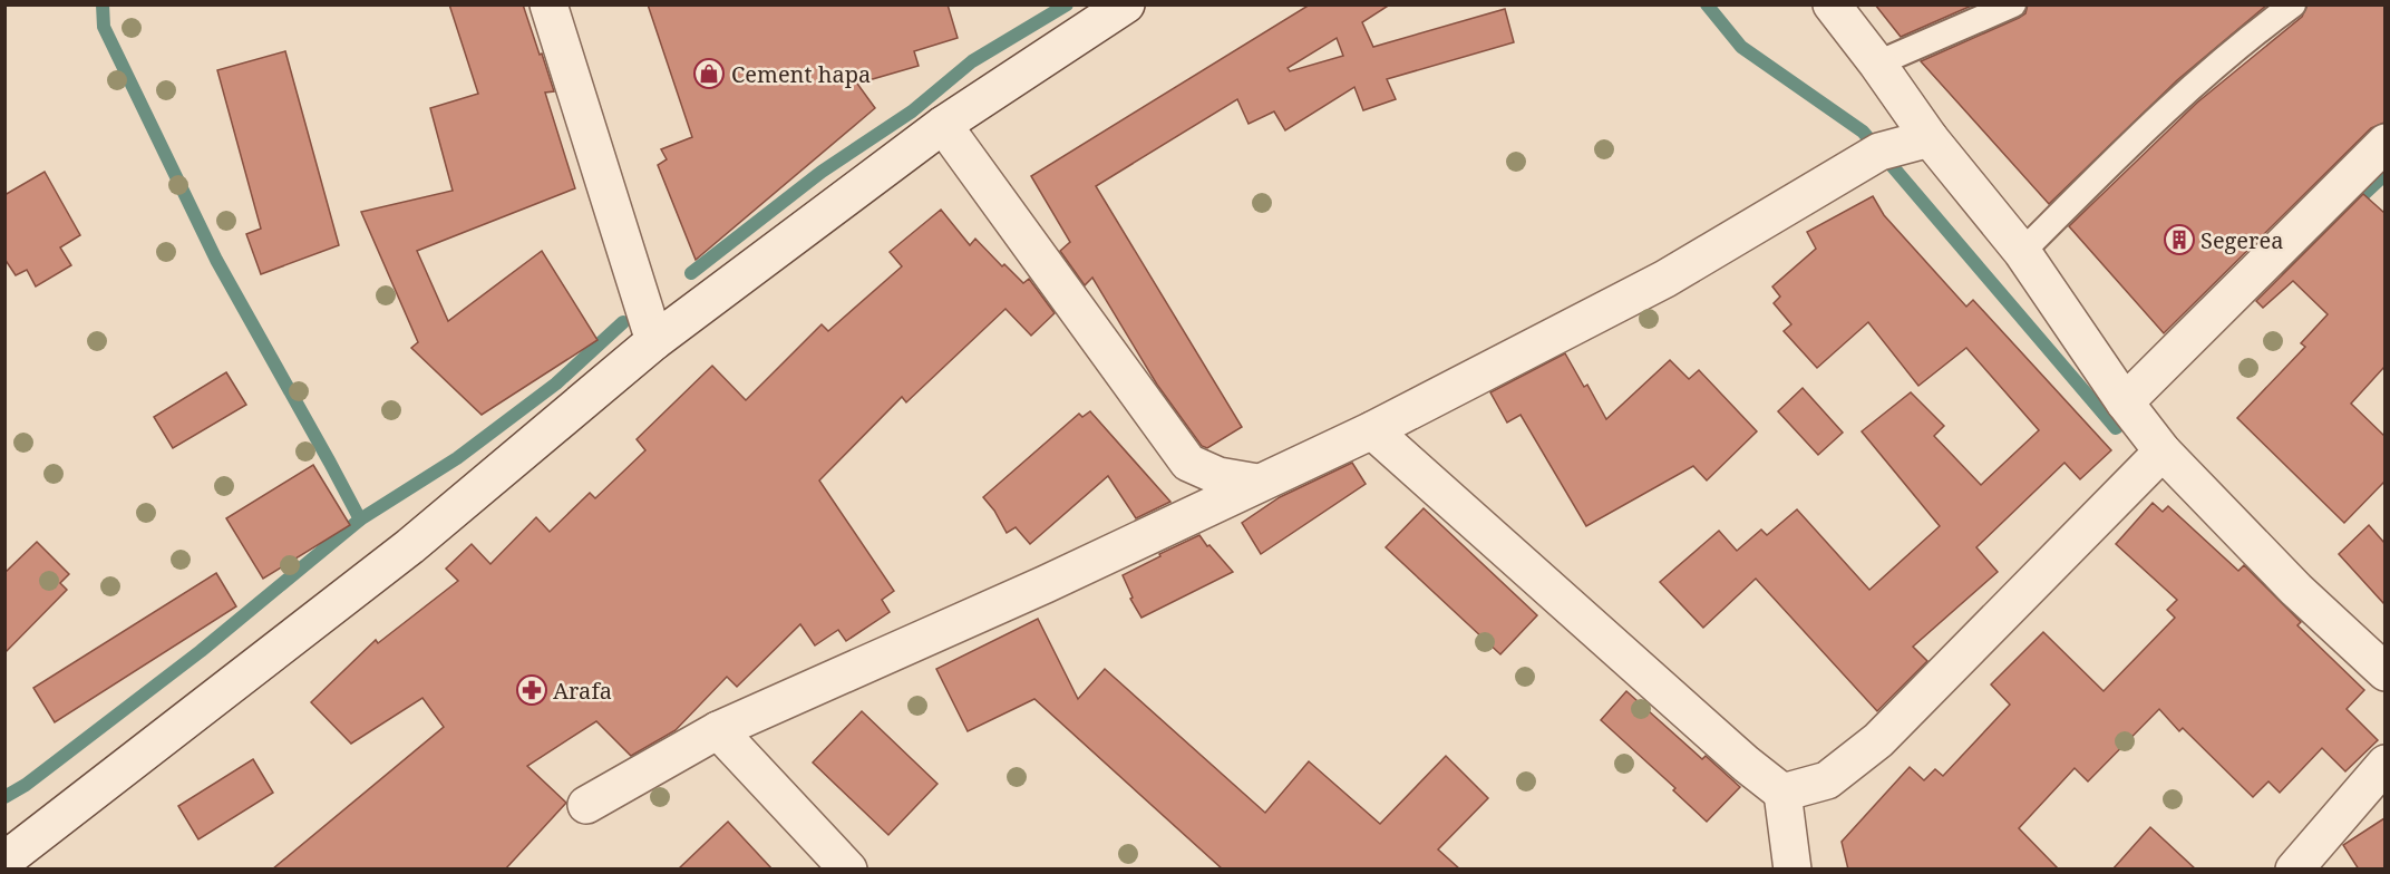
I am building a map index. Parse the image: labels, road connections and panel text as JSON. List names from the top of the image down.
{
  "places": {
    "shop": ["Cement hapa"],
    "building": ["Segerea"],
    "pharmacy": ["Arafa"]
  }
}
